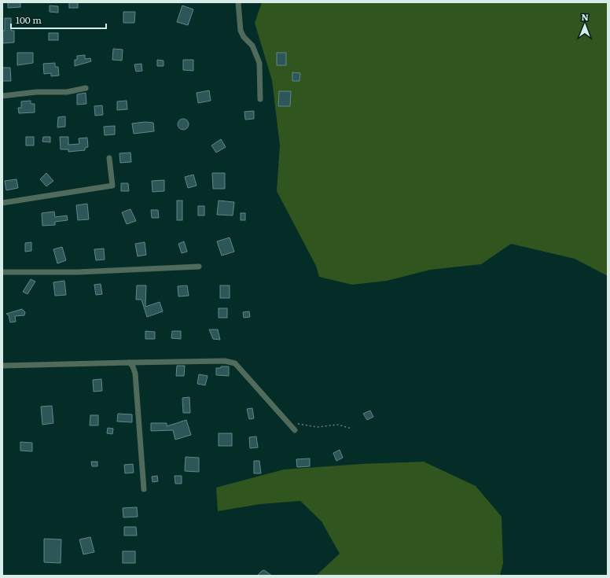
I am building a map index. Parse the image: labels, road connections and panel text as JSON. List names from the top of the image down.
{
  "scale_bar": "100 m",
  "north": "top"
}
